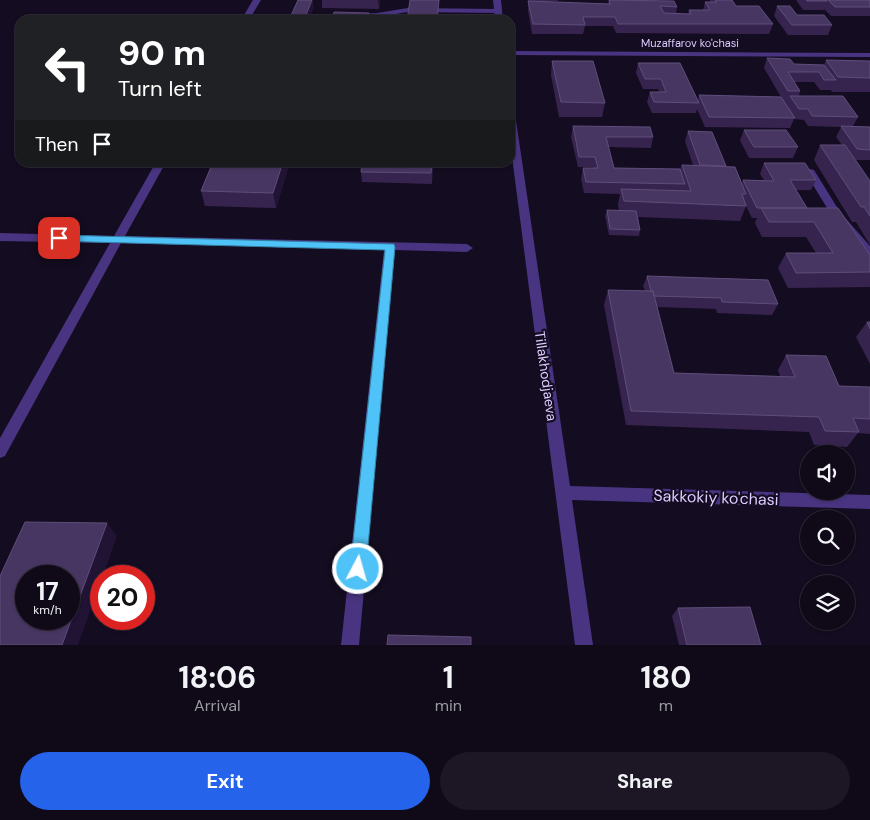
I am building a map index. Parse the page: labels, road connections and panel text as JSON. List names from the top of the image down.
{
  "streets": {
    "street": ["Muzaffarov ko'chasi", "Tillakhodjaeva", "Sakkokiy ko'chasi"]
  },
  "crossings": [
    ["Tillakhodjaeva", "Sakkokiy ko'chasi"]
  ],
  "page": {
    "turn": ["90 m", "Turn left"],
    "then": "Then",
    "speed": "17 km/h",
    "limit": "20",
    "eta": [
      "18:06",
      "Arrival",
      "1",
      "min",
      "180",
      "m"
    ],
    "buttons": ["Exit", "Share"]
  }
}
